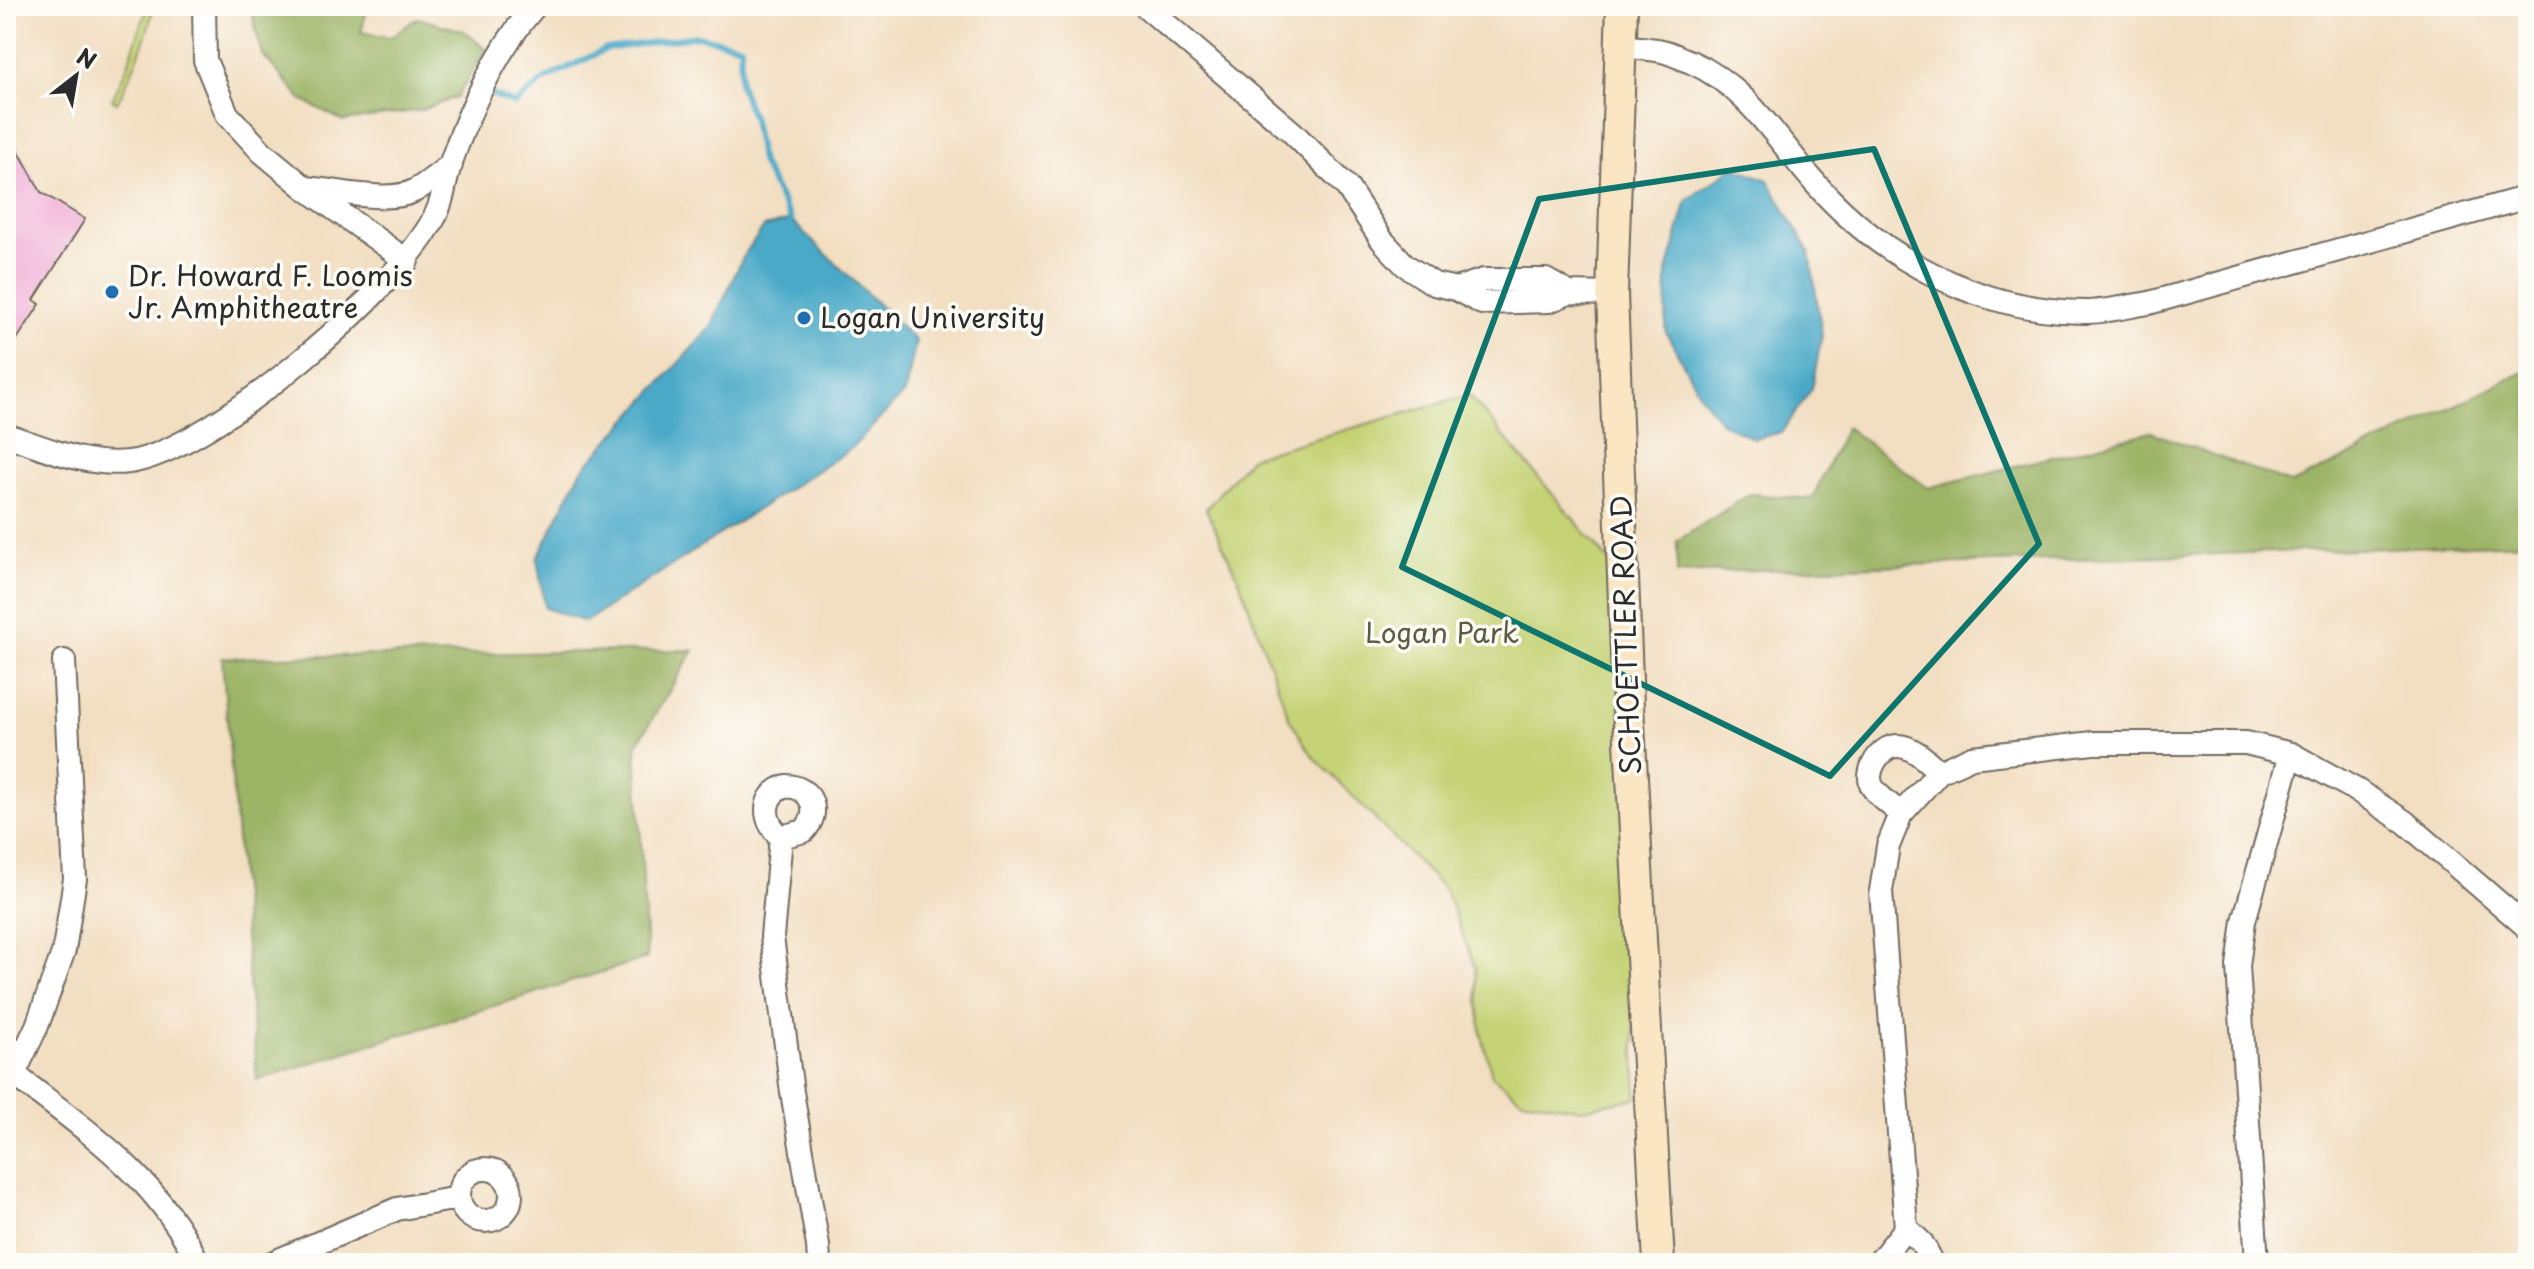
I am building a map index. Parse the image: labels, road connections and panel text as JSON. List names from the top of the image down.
{
  "streets": {
    "street": ["SCHOETTLER ROAD"]
  },
  "parks": ["Logan Park"],
  "places": ["Dr. Howard F. Loomis Jr. Amphitheatre", "Logan University"],
  "north": "top right"
}
